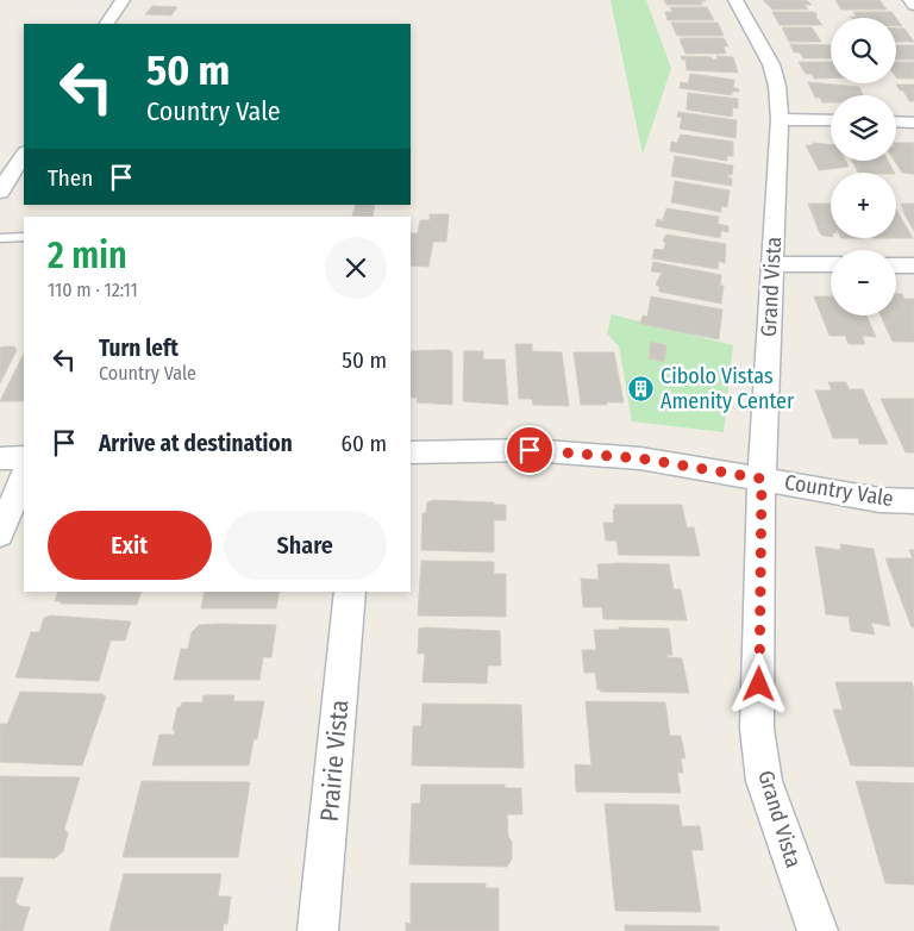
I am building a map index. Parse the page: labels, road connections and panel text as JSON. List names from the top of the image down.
{
  "streets": {
    "street": ["Grand Vista", "Country Vale", "Prairie Vista"]
  },
  "crossings": [
    ["Grand Vista", "Country Vale"]
  ],
  "places": {
    "building": ["Cibolo Vistas Amenity Center"]
  },
  "page": {
    "map_buttons": ["+", "−"],
    "turn": ["50 m", "Country Vale"],
    "then": "Then",
    "heading": ["2 min", "110 m · 12:11"],
    "list": [
      {
        "name": "Turn left",
        "note": "Country Vale",
        "value": "50 m"
      },
      {
        "name": "Arrive at destination",
        "value": "60 m"
      }
    ],
    "buttons": ["Exit", "Share"]
  }
}
